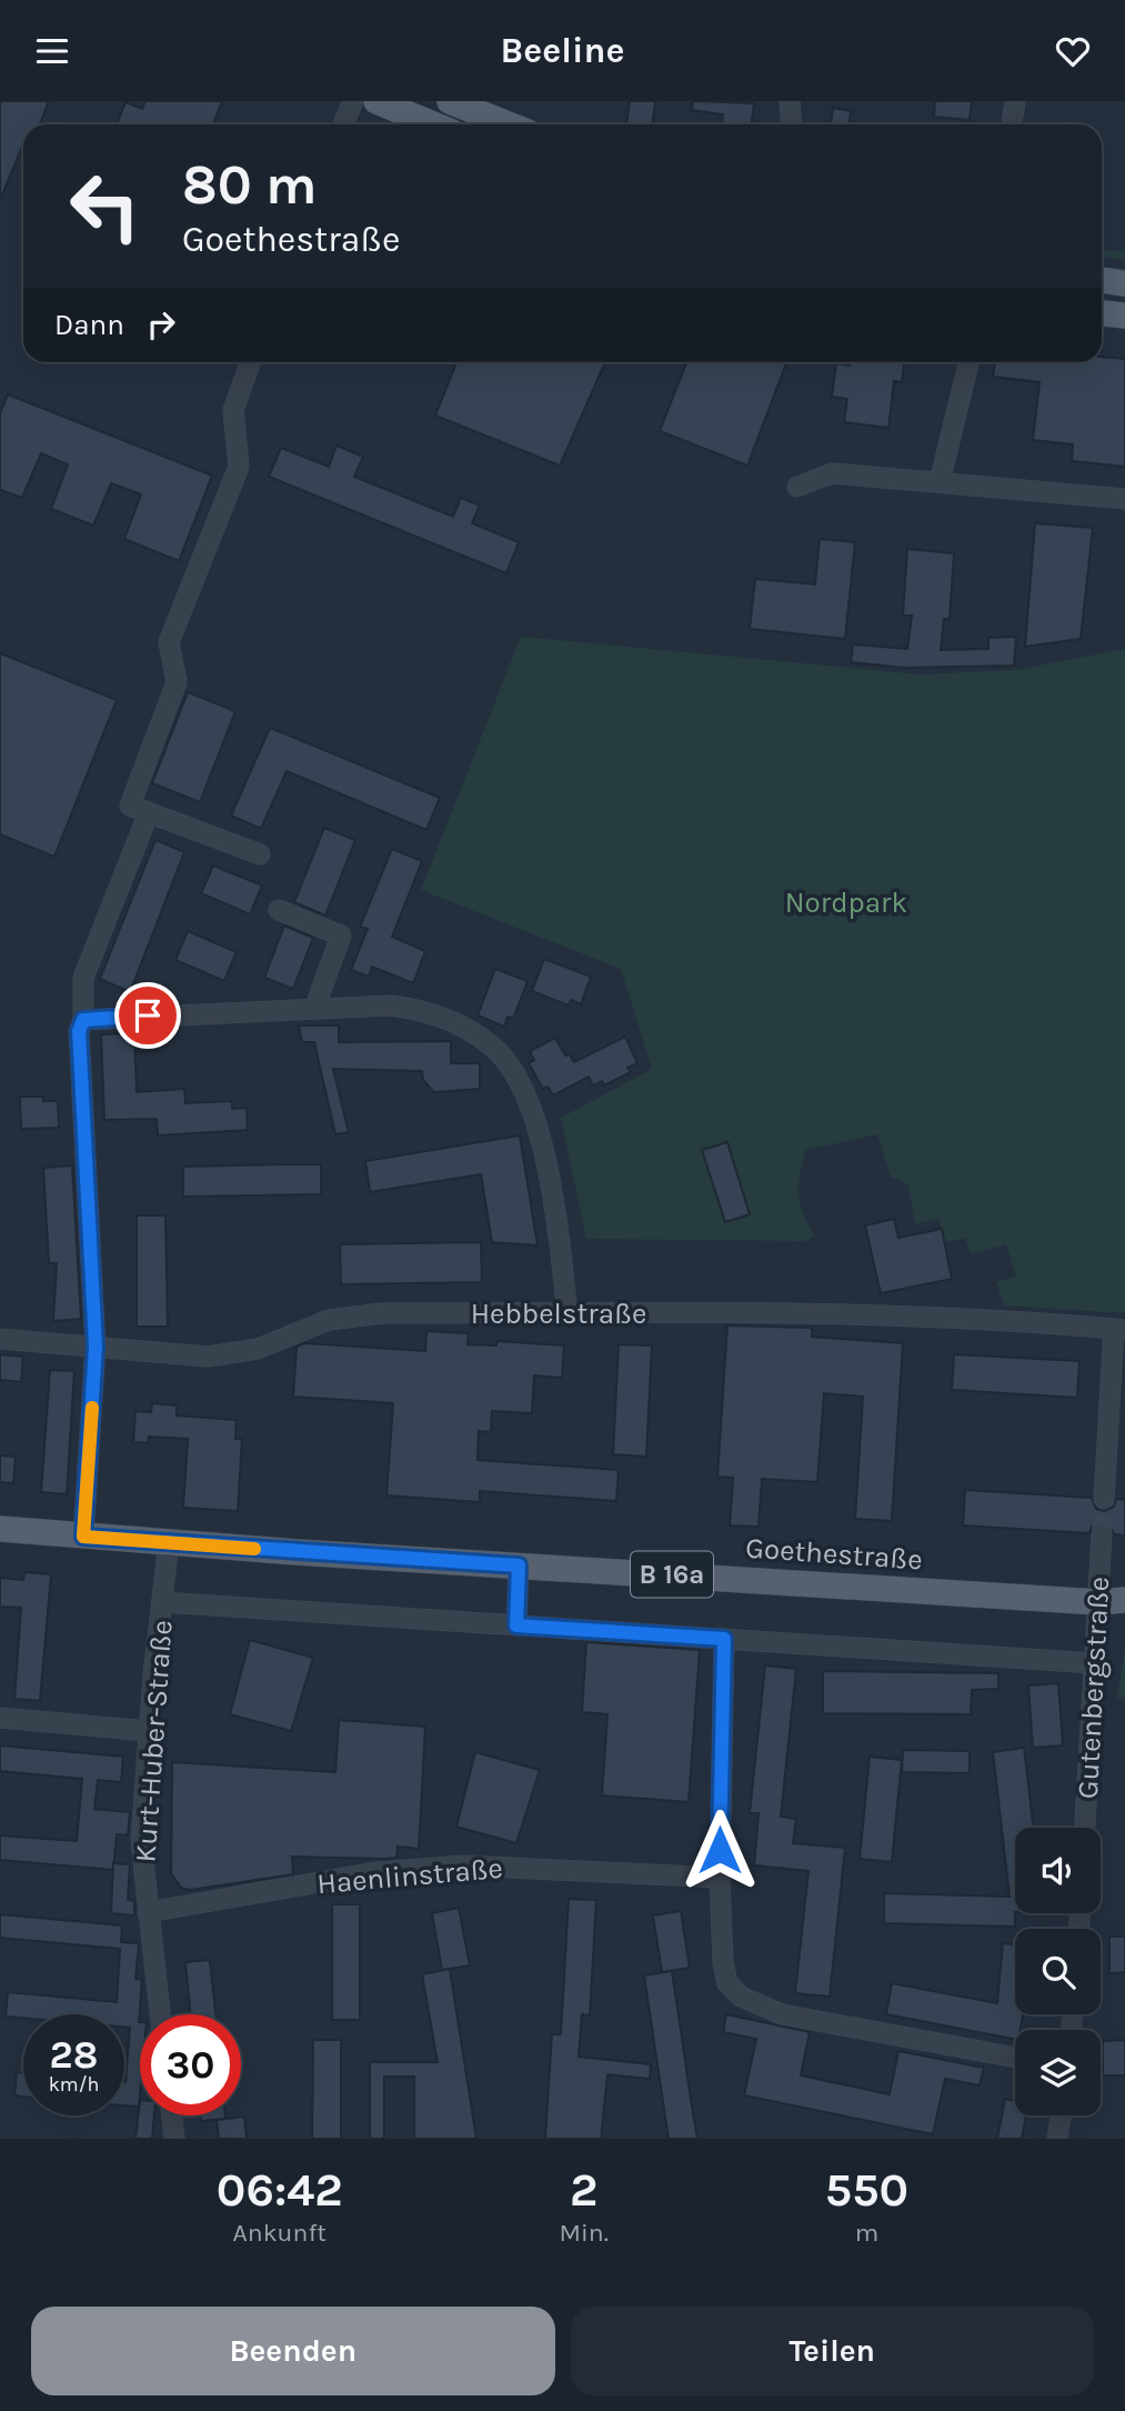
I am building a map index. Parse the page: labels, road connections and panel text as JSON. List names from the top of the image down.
{
  "streets": {
    "main road": ["Goethestraße", "B 16a"],
    "street": [
      "Hebbelstraße",
      "Gutenbergstraße",
      "Kurt-Huber-Straße",
      "Haenlinstraße"
    ]
  },
  "crossings": [
    ["Goethestraße", "B 16a"],
    ["Goethestraße", "Gutenbergstraße"],
    ["Goethestraße", "Kurt-Huber-Straße"],
    ["B 16a", "Gutenbergstraße"],
    ["Kurt-Huber-Straße", "Haenlinstraße"]
  ],
  "parks": ["Nordpark"],
  "page": {
    "header": "Beeline",
    "turn": ["80 m", "Goethestraße"],
    "then": "Dann",
    "speed": "28 km/h",
    "limit": "30",
    "eta": [
      "06:42",
      "Ankunft",
      "2",
      "Min.",
      "550",
      "m"
    ],
    "buttons": ["Beenden", "Teilen"]
  }
}
